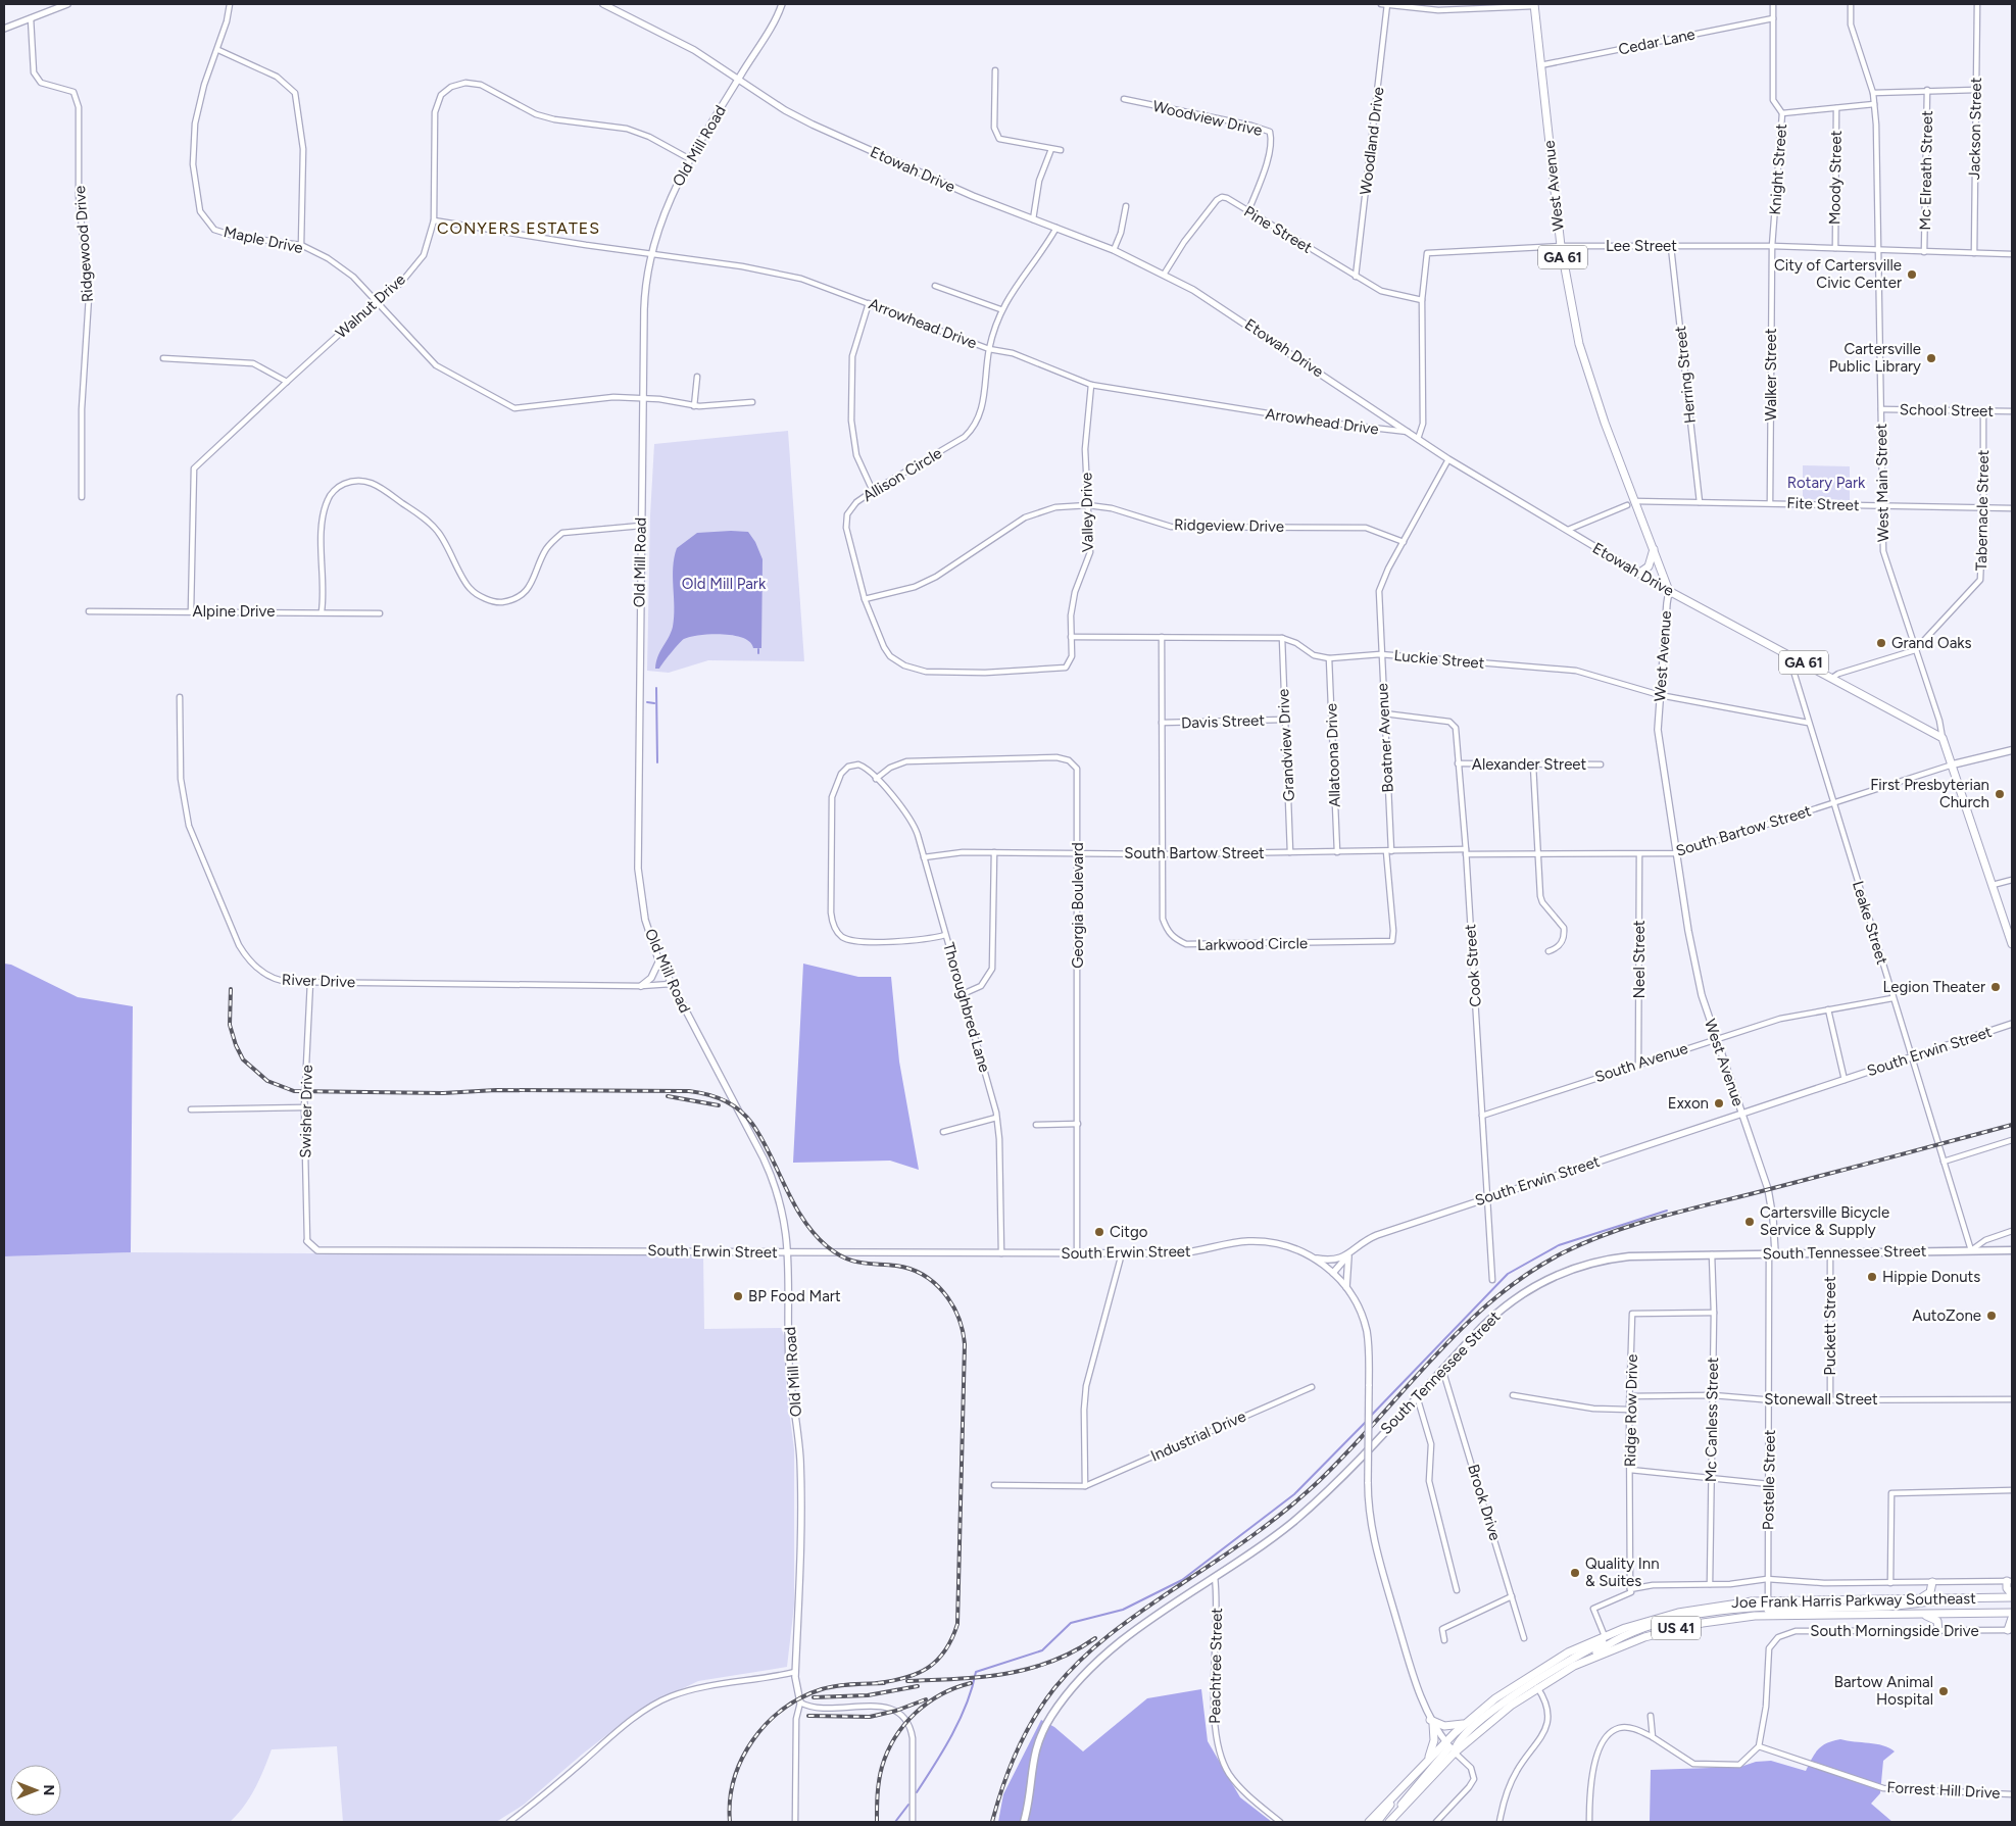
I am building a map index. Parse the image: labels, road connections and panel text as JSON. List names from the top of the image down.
{
  "streets": {
    "main road": [
      "Etowah Drive",
      "West Avenue",
      "GA 61",
      "West Main Street",
      "South Tennessee Street",
      "Joe Frank Harris Parkway Southeast",
      "US 41"
    ],
    "street": [
      "Cedar Lane",
      "Woodview Drive",
      "Jackson Street",
      "Woodland Drive",
      "Old Mill Road",
      "Knight Street",
      "Mc Elreath Street",
      "Moody Street",
      "Pine Street",
      "Maple Drive",
      "Ridgewood Drive",
      "Lee Street",
      "Walnut Drive",
      "Arrowhead Drive",
      "Herring Street",
      "Walker Street",
      "School Street",
      "Allison Circle",
      "Fite Street",
      "Tabernacle Street",
      "Valley Drive",
      "Ridgeview Drive",
      "Alpine Drive",
      "Luckie Street",
      "Davis Street",
      "Boatner Avenue",
      "Grandview Drive",
      "Allatoona Drive",
      "Alexander Street",
      "South Bartow Street",
      "Georgia Boulevard",
      "Leake Street",
      "Larkwood Circle",
      "Neel Street",
      "Cook Street",
      "River Drive",
      "Thoroughbred Lane",
      "South Erwin Street",
      "South Avenue",
      "Swisher Drive",
      "Puckett Street",
      "Stonewall Street",
      "Ridge Row Drive",
      "Mc Canless Street",
      "Industrial Drive",
      "Postelle Street",
      "Brook Drive",
      "South Morningside Drive",
      "Peachtree Street",
      "Forrest Hill Drive"
    ]
  },
  "crossings": [
    ["Cedar Lane", "Knight Street"],
    ["Cedar Lane", "West Avenue"],
    ["Woodview Drive", "Pine Street"],
    ["Jackson Street", "Lee Street"],
    ["Woodland Drive", "Pine Street"],
    ["Old Mill Road", "Etowah Drive"],
    ["Old Mill Road", "Maple Drive"],
    ["Old Mill Road", "Walnut Drive"],
    ["Old Mill Road", "Arrowhead Drive"],
    ["Old Mill Road", "River Drive"],
    ["Old Mill Road", "South Erwin Street"],
    ["Etowah Drive", "West Avenue"],
    ["Etowah Drive", "Pine Street"],
    ["Etowah Drive", "Lee Street"],
    ["Etowah Drive", "Arrowhead Drive"],
    ["Etowah Drive", "Allison Circle"],
    ["Etowah Drive", "West Main Street"],
    ["Etowah Drive", "Boatner Avenue"],
    ["Etowah Drive", "Leake Street"],
    ["Knight Street", "Lee Street"],
    ["Knight Street", "Walker Street"],
    ["Mc Elreath Street", "Lee Street"],
    ["Moody Street", "Lee Street"],
    ["West Avenue", "Lee Street"],
    ["West Avenue", "Fite Street"],
    ["West Avenue", "Luckie Street"],
    ["West Avenue", "South Bartow Street"],
    ["West Avenue", "South Erwin Street"],
    ["West Avenue", "South Avenue"],
    ["West Avenue", "South Tennessee Street"],
    ["West Avenue", "Postelle Street"],
    ["Pine Street", "Lee Street"],
    ["Maple Drive", "Walnut Drive"],
    ["Lee Street", "Herring Street"],
    ["Lee Street", "Walker Street"],
    ["Lee Street", "West Main Street"],
    ["Walnut Drive", "Arrowhead Drive"],
    ["Walnut Drive", "Alpine Drive"],
    ["Arrowhead Drive", "Allison Circle"],
    ["Arrowhead Drive", "Valley Drive"],
    ["Herring Street", "Fite Street"],
    ["Walker Street", "Fite Street"],
    ["School Street", "West Main Street"],
    ["School Street", "Tabernacle Street"],
    ["Allison Circle", "Valley Drive"],
    ["Allison Circle", "Ridgeview Drive"],
    ["Allison Circle", "Luckie Street"],
    ["West Main Street", "Fite Street"],
    ["West Main Street", "Tabernacle Street"],
    ["West Main Street", "South Bartow Street"],
    ["Fite Street", "Tabernacle Street"],
    ["Valley Drive", "Ridgeview Drive"],
    ["Valley Drive", "Luckie Street"],
    ["Ridgeview Drive", "Boatner Avenue"],
    ["Luckie Street", "Boatner Avenue"],
    ["Luckie Street", "Grandview Drive"],
    ["Luckie Street", "Allatoona Drive"],
    ["Luckie Street", "Leake Street"],
    ["Luckie Street", "Larkwood Circle"],
    ["Davis Street", "Grandview Drive"],
    ["Davis Street", "Larkwood Circle"],
    ["Boatner Avenue", "South Bartow Street"],
    ["Boatner Avenue", "Larkwood Circle"],
    ["Boatner Avenue", "Cook Street"],
    ["Grandview Drive", "South Bartow Street"],
    ["Allatoona Drive", "South Bartow Street"],
    ["Alexander Street", "Cook Street"],
    ["South Bartow Street", "Georgia Boulevard"],
    ["South Bartow Street", "Leake Street"],
    ["South Bartow Street", "Larkwood Circle"],
    ["South Bartow Street", "Neel Street"],
    ["South Bartow Street", "Cook Street"],
    ["South Bartow Street", "Thoroughbred Lane"],
    ["Georgia Boulevard", "Thoroughbred Lane"],
    ["Georgia Boulevard", "South Erwin Street"],
    ["Leake Street", "South Erwin Street"],
    ["Leake Street", "South Avenue"],
    ["Leake Street", "South Tennessee Street"],
    ["Neel Street", "South Avenue"],
    ["Cook Street", "South Erwin Street"],
    ["Cook Street", "South Avenue"],
    ["River Drive", "Swisher Drive"],
    ["Thoroughbred Lane", "South Erwin Street"],
    ["South Erwin Street", "Swisher Drive"],
    ["South Tennessee Street", "Puckett Street"],
    ["South Tennessee Street", "Mc Canless Street"],
    ["South Tennessee Street", "Postelle Street"],
    ["South Tennessee Street", "Brook Drive"],
    ["South Tennessee Street", "Peachtree Street"],
    ["Puckett Street", "Stonewall Street"],
    ["Stonewall Street", "Ridge Row Drive"],
    ["Stonewall Street", "Mc Canless Street"],
    ["Stonewall Street", "Postelle Street"],
    ["Ridge Row Drive", "Mc Canless Street"],
    ["Postelle Street", "Joe Frank Harris Parkway Southeast"],
    ["South Morningside Drive", "Forrest Hill Drive"]
  ],
  "districts": ["CONYERS ESTATES"],
  "parks": ["Rotary Park", "Old Mill Park"],
  "places": [
    "City of Cartersville Civic Center",
    "Cartersville Public Library",
    "Grand Oaks",
    "First Presbyterian Church",
    "Legion Theater",
    "Exxon",
    "Cartersville Bicycle Service & Supply",
    "Citgo",
    "Hippie Donuts",
    "BP Food Mart",
    "AutoZone",
    "Quality Inn & Suites",
    "Bartow Animal Hospital"
  ],
  "north": "right"
}
